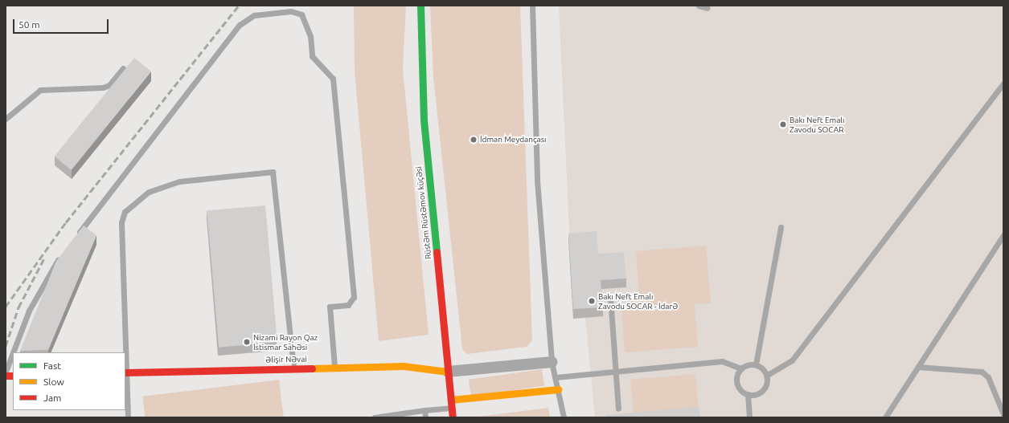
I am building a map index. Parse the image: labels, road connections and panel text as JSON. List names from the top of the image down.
{
  "streets": {
    "street": ["Rüstəm Rüstəmov küçəsi", "Əlişir Nəvai"]
  },
  "crossings": [
    ["Rüstəm Rüstəmov küçəsi", "Əlişir Nəvai"]
  ],
  "places": [
    "Bakı Neft Emalı Zavodu SOCAR",
    "İdman Meydançası",
    "Bakı Neft Emalı Zavodu SOCAR - İdarə",
    "Nizami Rayon Qaz İstismar Sahəsi"
  ],
  "legend": ["Fast", "Slow", "Jam"],
  "scale_bar": "50 m"
}
